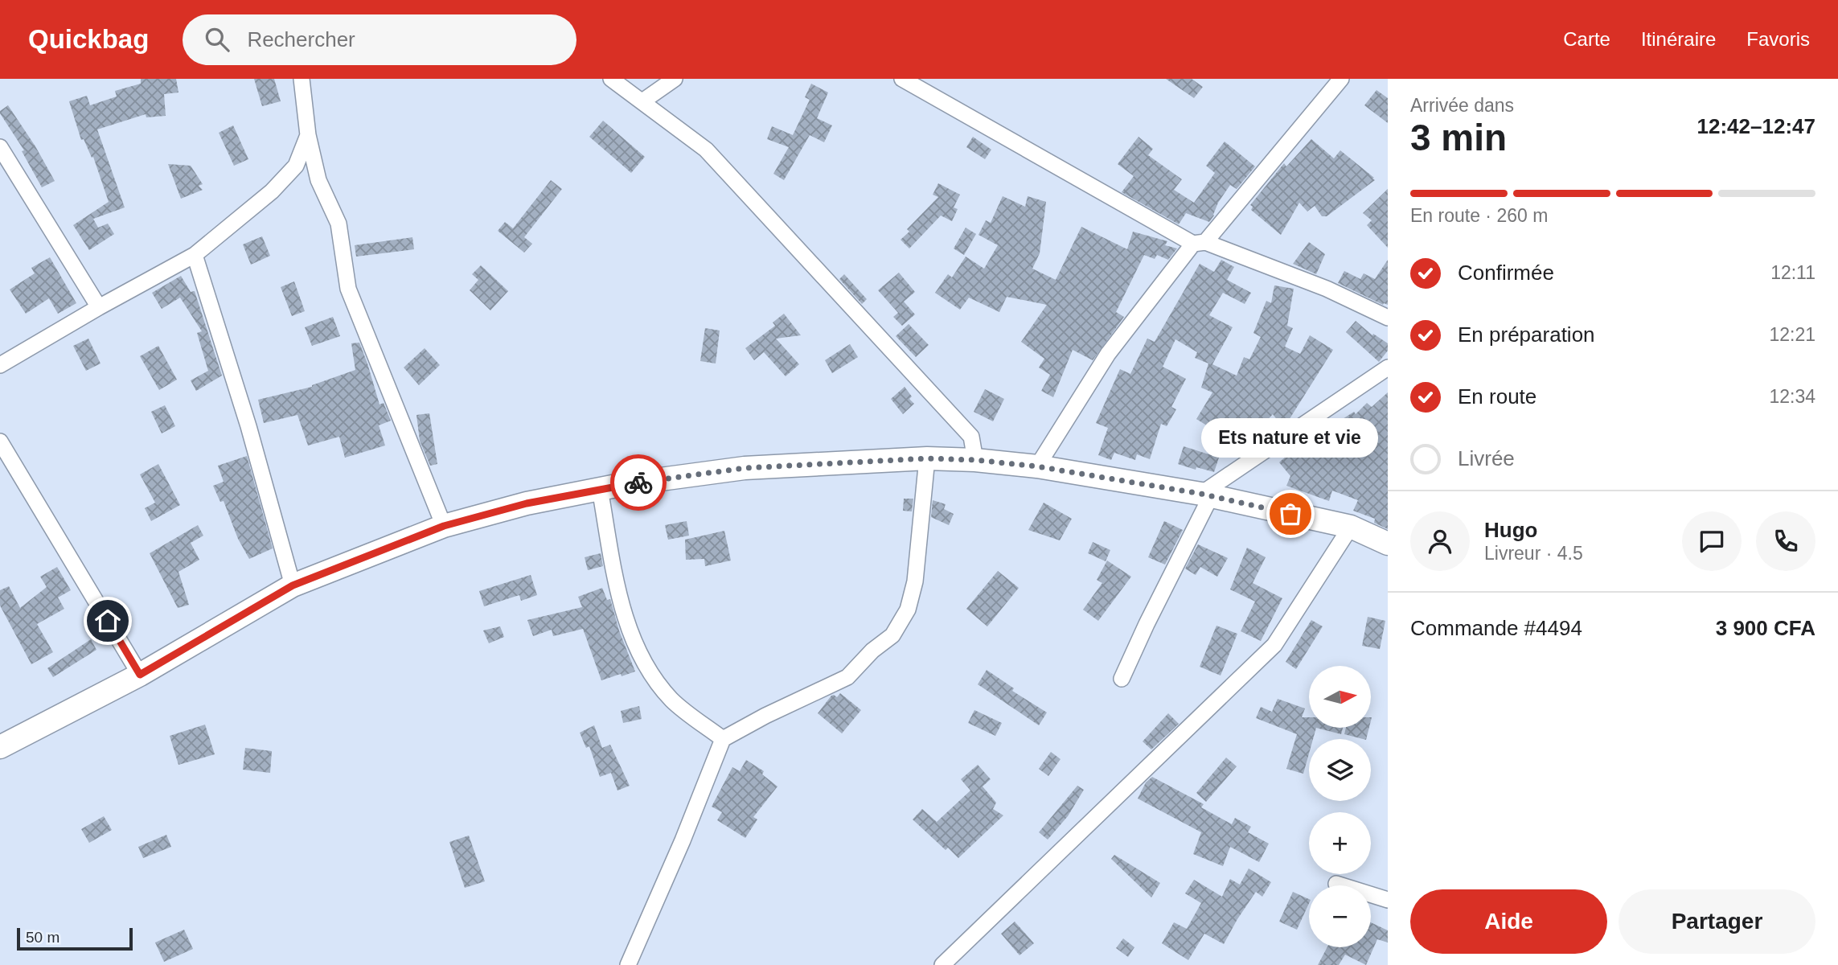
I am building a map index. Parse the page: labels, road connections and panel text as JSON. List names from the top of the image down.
{
  "places": ["Ets nature et vie"],
  "scale_bar": "50 m",
  "north": "right",
  "page": {
    "header": "Quickbag",
    "search": "Rechercher",
    "nav": ["Carte", "Itinéraire", "Favoris"],
    "heading": ["3 min", "Arrivée dans", "12:42–12:47"],
    "panel": [
      "Hugo",
      "Livreur · 4.5",
      "Commande #4494",
      "3 900 CFA"
    ],
    "bar": "En route · 260 m",
    "list": [
      ["Confirmée", "12:11"],
      ["En préparation", "12:21"],
      ["En route", "12:34"],
      "Livrée"
    ],
    "bubble": "Ets nature et vie",
    "map_buttons": ["+", "−"],
    "buttons": ["Aide", "Partager"],
    "scale": "50 m"
  }
}
